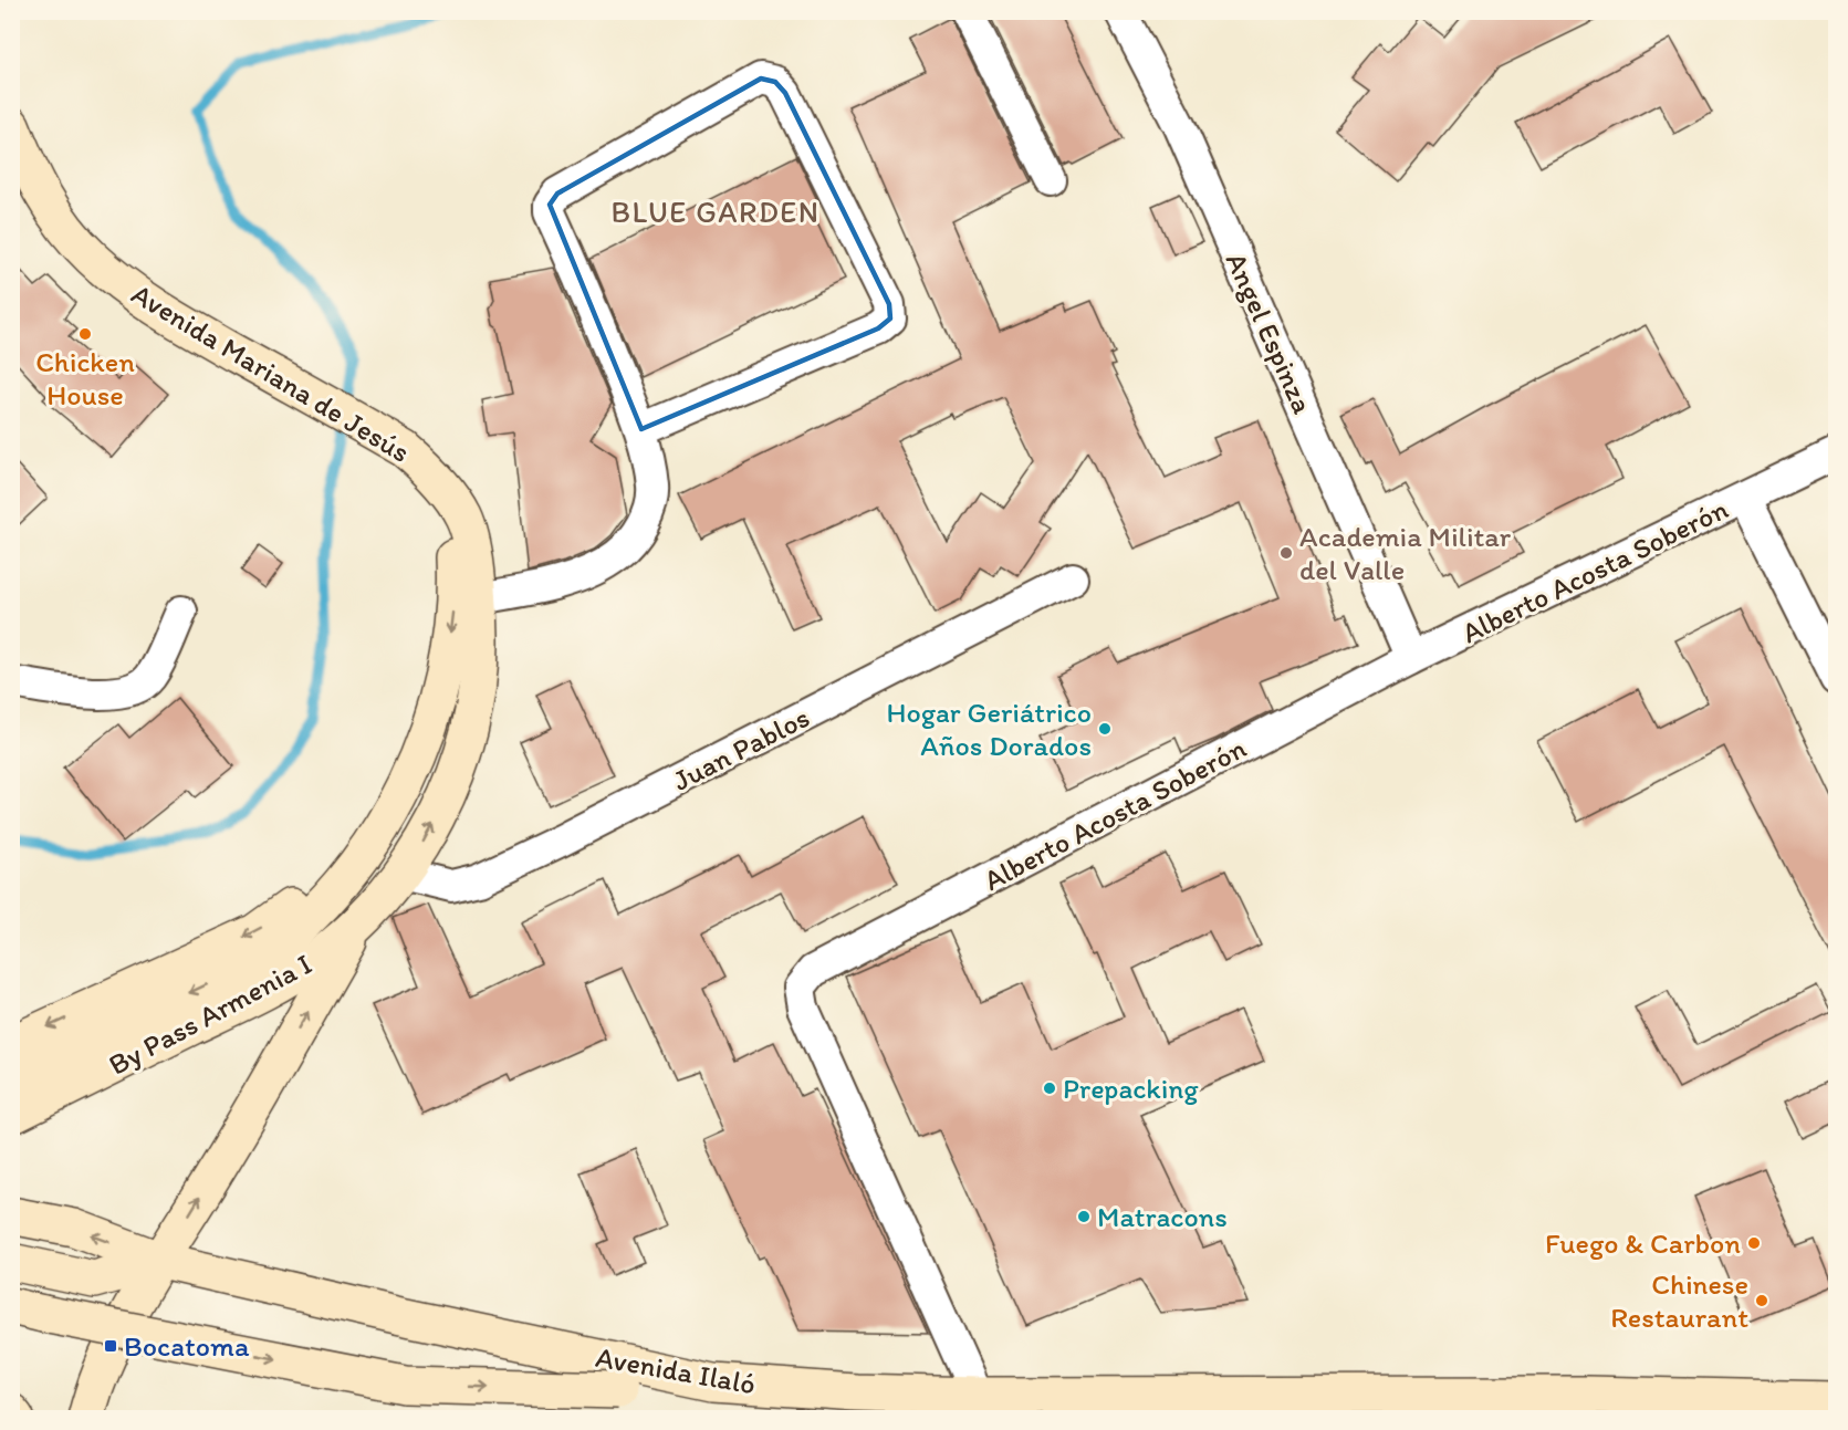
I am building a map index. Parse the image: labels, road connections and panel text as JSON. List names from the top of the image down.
{
  "streets": {
    "main road": ["Avenida Mariana de Jesús", "By Pass Armenia I", "Avenida Ilaló"],
    "street": ["Angel Espinza", "Alberto Acosta Soberón", "Juan Pablos"]
  },
  "crossings": [
    ["Angel Espinza", "Alberto Acosta Soberón"],
    ["Avenida Mariana de Jesús", "By Pass Armenia I"],
    ["Alberto Acosta Soberón", "Avenida Ilaló"],
    ["Juan Pablos", "By Pass Armenia I"]
  ],
  "districts": ["BLUE GARDEN"],
  "places": {
    "other": [
      "Chicken House",
      "Academia Militar del Valle",
      "Hogar Geriátrico Años Dorados",
      "Prepacking",
      "Matracons",
      "Fuego & Carbon",
      "Chinese Restaurant"
    ],
    "transit": ["Bocatoma"]
  }
}
